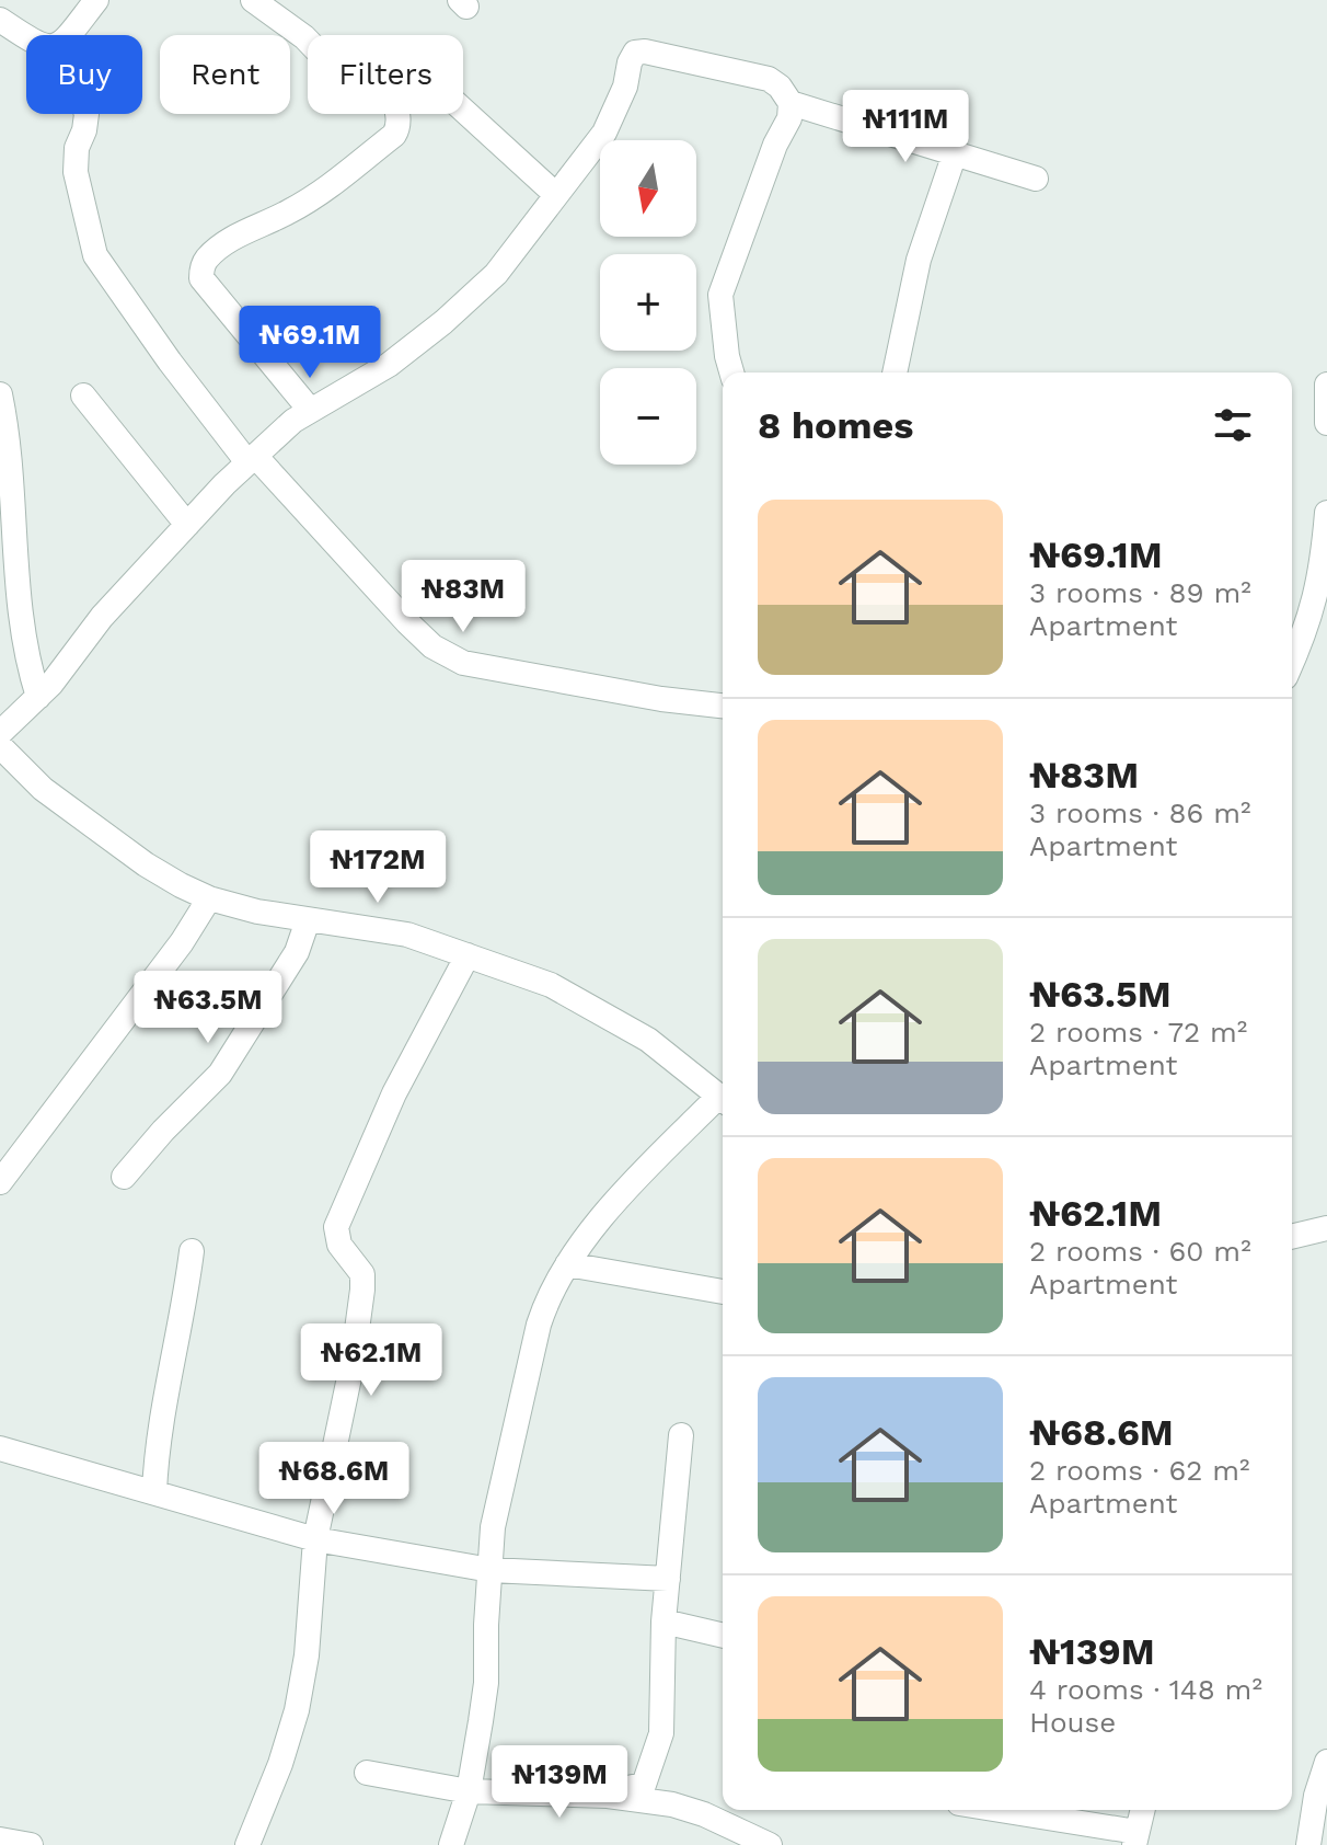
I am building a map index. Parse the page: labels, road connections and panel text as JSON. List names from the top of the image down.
{
  "north": "bottom",
  "page": {
    "chip": ["Buy", "Rent", "Filters"],
    "price": [
      "₦111M",
      "₦69.1M",
      "₦83M",
      "₦172M",
      "₦63.5M",
      "₦62.1M",
      "₦68.6M",
      "₦139M"
    ],
    "map_buttons": ["+", "−"],
    "heading": "8 homes",
    "list": [
      {
        "name": "₦69.1M",
        "note": "3 rooms · 89 m² · Apartment"
      },
      {
        "name": "₦83M",
        "note": "3 rooms · 86 m² · Apartment"
      },
      {
        "name": "₦63.5M",
        "note": "2 rooms · 72 m² · Apartment"
      },
      {
        "name": "₦62.1M",
        "note": "2 rooms · 60 m² · Apartment"
      },
      {
        "name": "₦68.6M",
        "note": "2 rooms · 62 m² · Apartment"
      },
      {
        "name": "₦139M",
        "note": "4 rooms · 148 m² · House"
      }
    ]
  }
}
